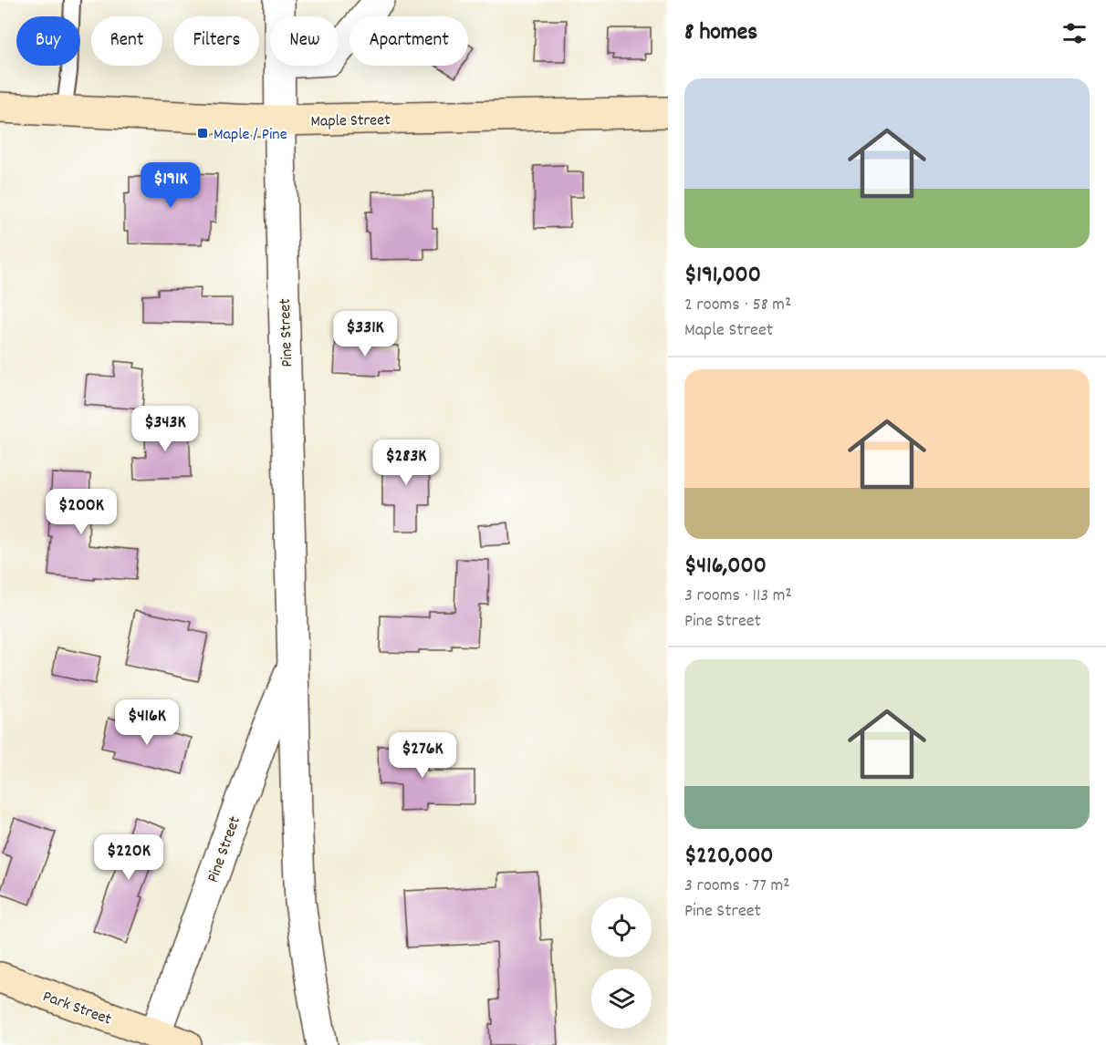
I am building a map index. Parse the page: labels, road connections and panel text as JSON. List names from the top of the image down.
{
  "streets": {
    "main road": ["Maple Street", "Park Street"],
    "street": ["Pine Street"]
  },
  "crossings": [
    ["Maple Street", "Pine Street"],
    ["Pine Street", "Park Street"]
  ],
  "places": {
    "transit": ["Maple / Pine"]
  },
  "page": {
    "heading": "8 homes",
    "chip": [
      "Buy",
      "Rent",
      "Filters",
      "New",
      "Apartment"
    ],
    "list": [
      {
        "name": "$191,000",
        "note": "2 rooms · 58 m² · Maple Street"
      },
      {
        "name": "$416,000",
        "note": "3 rooms · 113 m² · Pine Street"
      },
      {
        "name": "$220,000",
        "note": "3 rooms · 77 m² · Pine Street"
      }
    ],
    "price": [
      "$191K",
      "$331K",
      "$343K",
      "$283K",
      "$200K",
      "$416K",
      "$276K",
      "$220K"
    ]
  }
}
